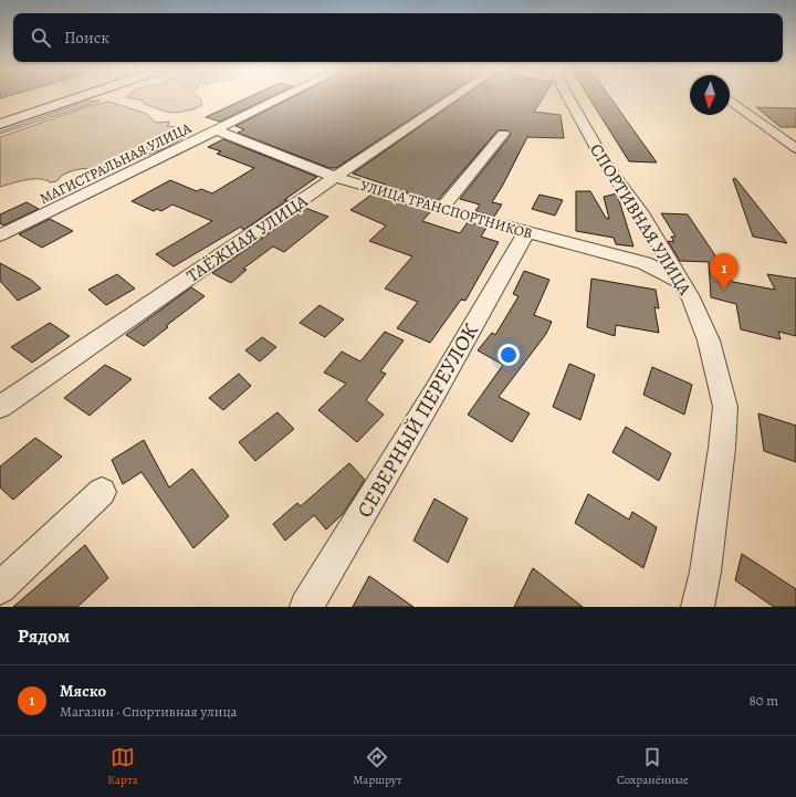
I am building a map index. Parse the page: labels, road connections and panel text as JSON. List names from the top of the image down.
{
  "streets": {
    "street": [
      "МАГИСТРАЛЬНАЯ УЛИЦА",
      "УЛИЦА ТРАНСПОРТНИКОВ",
      "СПОРТИВНАЯ УЛИЦА",
      "ТАЁЖНАЯ УЛИЦА",
      "СЕВЕРНЫЙ ПЕРЕУЛОК"
    ]
  },
  "crossings": [
    ["МАГИСТРАЛЬНАЯ УЛИЦА", "УЛИЦА ТРАНСПОРТНИКОВ"],
    ["УЛИЦА ТРАНСПОРТНИКОВ", "СПОРТИВНАЯ УЛИЦА"],
    ["УЛИЦА ТРАНСПОРТНИКОВ", "ТАЁЖНАЯ УЛИЦА"],
    ["УЛИЦА ТРАНСПОРТНИКОВ", "СЕВЕРНЫЙ ПЕРЕУЛОК"]
  ],
  "north": "bottom",
  "page": {
    "search": "Поиск",
    "pins": "1",
    "heading": "Рядом",
    "list": [
      {
        "mark": "1",
        "name": "Мяско",
        "note": "Магазин · Спортивная улица",
        "value": "80 m"
      }
    ],
    "nav": ["Карта", "Маршрут", "Сохранённые"]
  }
}
